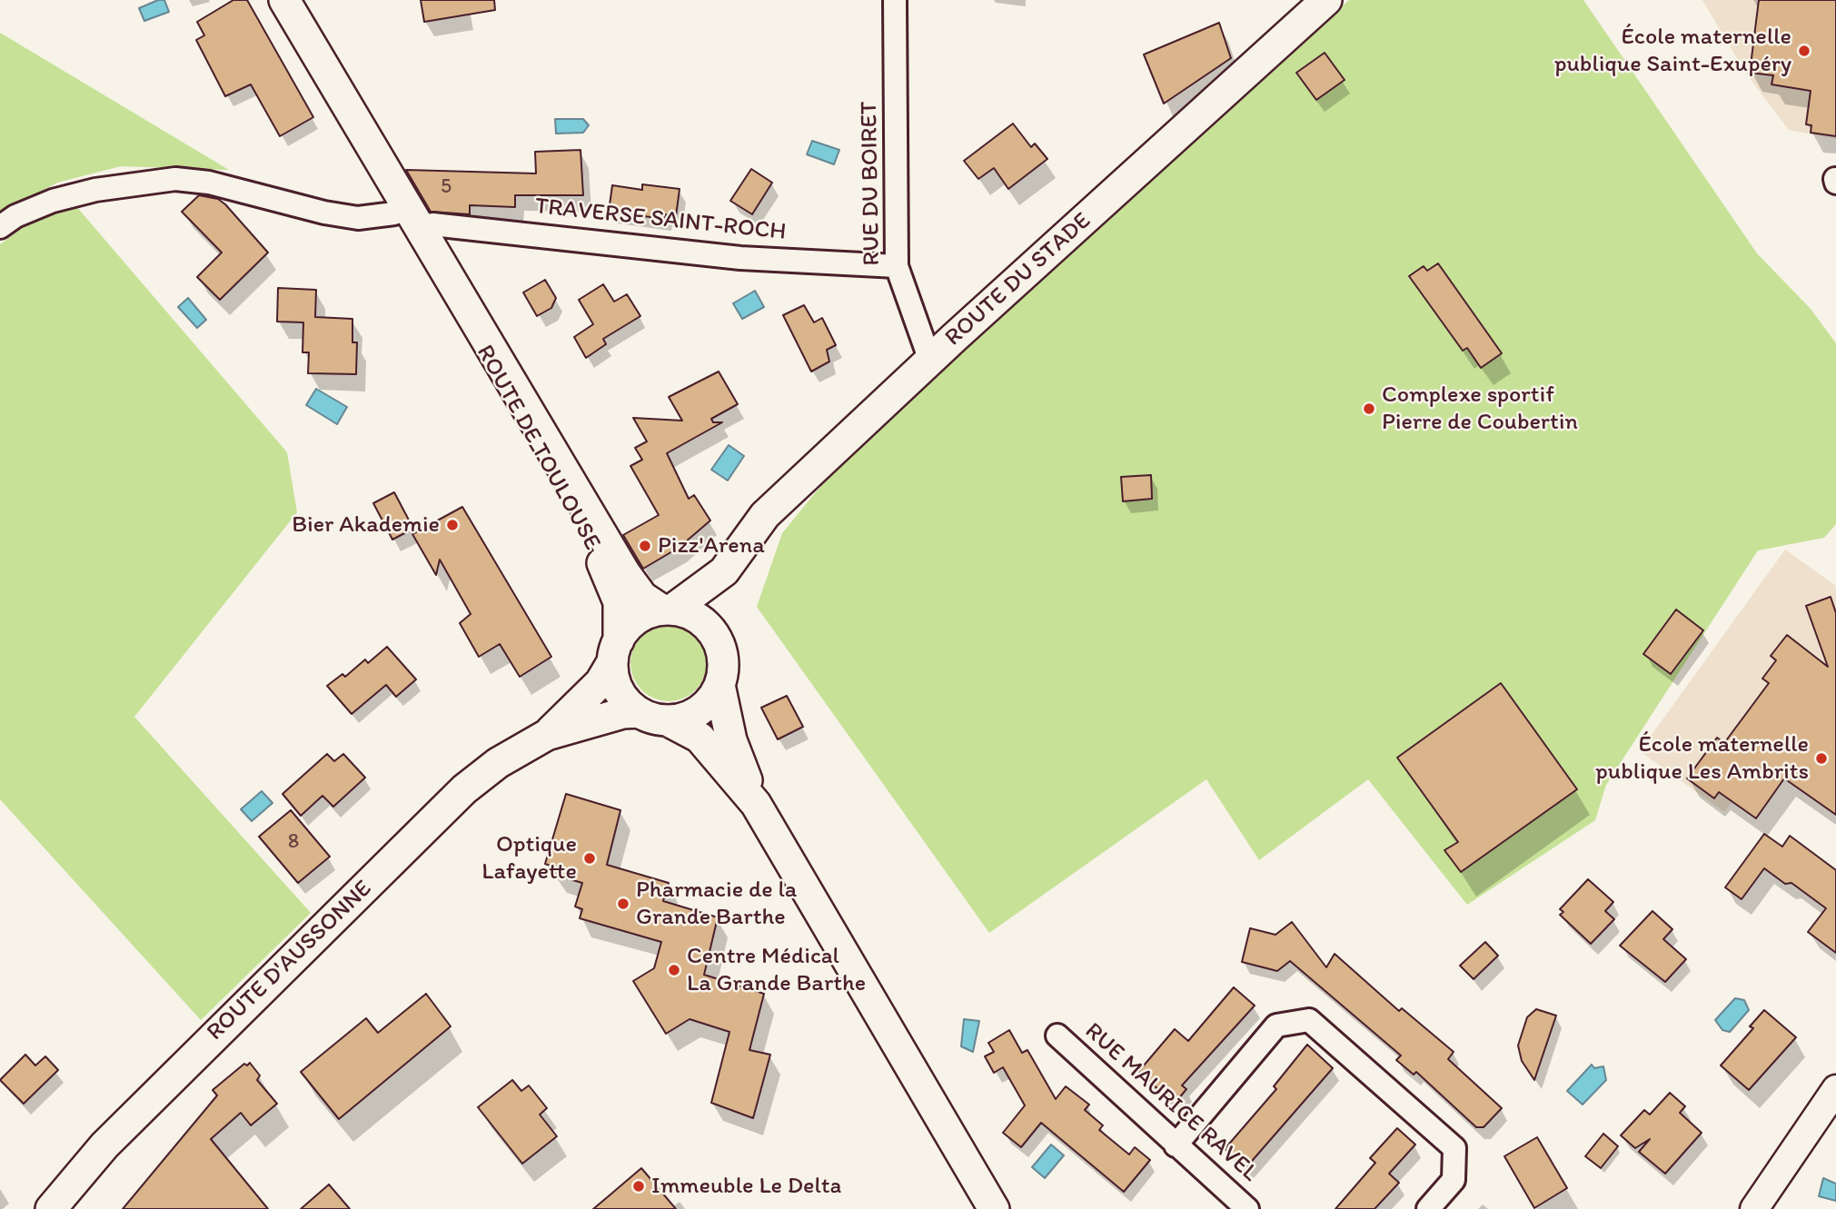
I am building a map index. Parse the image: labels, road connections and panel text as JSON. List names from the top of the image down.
{
  "streets": {
    "main road": ["ROUTE DU STADE", "ROUTE DE TOULOUSE", "ROUTE D'AUSSONNE"],
    "street": ["RUE DU BOIRET", "TRAVERSE SAINT-ROCH", "RUE MAURICE RAVEL"]
  },
  "crossings": [
    ["RUE DU BOIRET", "TRAVERSE SAINT-ROCH"],
    ["RUE DU BOIRET", "ROUTE DU STADE"],
    ["TRAVERSE SAINT-ROCH", "ROUTE DE TOULOUSE"],
    ["ROUTE DU STADE", "ROUTE DE TOULOUSE"],
    ["ROUTE DU STADE", "ROUTE D'AUSSONNE"],
    ["ROUTE DE TOULOUSE", "ROUTE D'AUSSONNE"]
  ],
  "places": [
    "École maternelle publique Saint-Exupéry",
    "Complexe sportif Pierre de Coubertin",
    "Bier Akademie",
    "Pizz'Arena",
    "École maternelle publique Les Ambrits",
    "Optique Lafayette",
    "Pharmacie de la Grande Barthe",
    "Centre Médical La Grande Barthe",
    "Immeuble Le Delta"
  ],
  "house_numbers": ["5", "8"]
}
